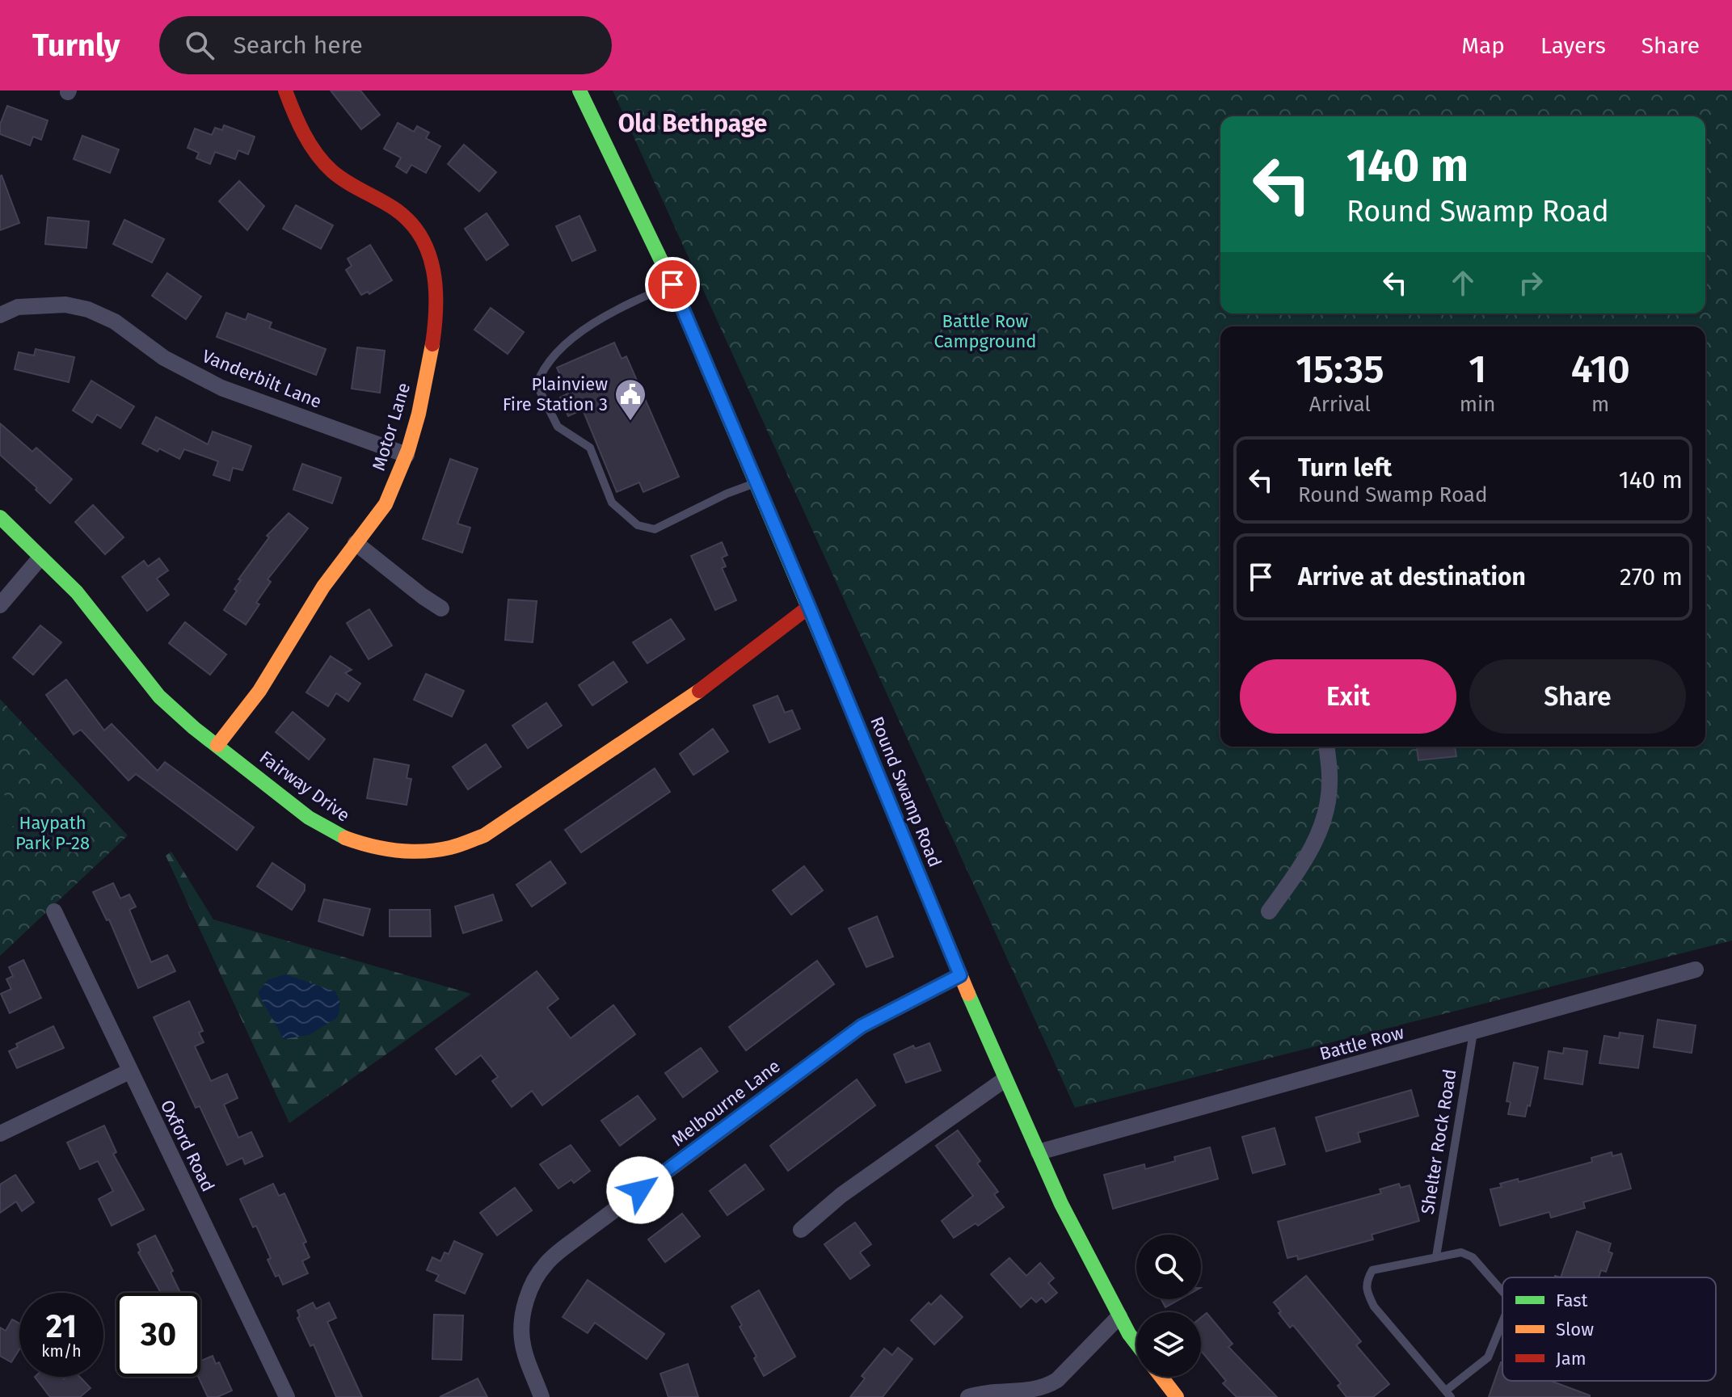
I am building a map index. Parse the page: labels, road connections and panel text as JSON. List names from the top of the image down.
{
  "streets": {
    "street": [
      "Vanderbilt Lane",
      "Motor Lane",
      "Fairway Drive",
      "Round Swamp Road",
      "Battle Row",
      "Melbourne Lane",
      "Oxford Road"
    ],
    "lane": ["Shelter Rock Road"]
  },
  "crossings": [
    ["Vanderbilt Lane", "Motor Lane"],
    ["Motor Lane", "Fairway Drive"],
    ["Fairway Drive", "Round Swamp Road"],
    ["Round Swamp Road", "Battle Row"],
    ["Round Swamp Road", "Melbourne Lane"],
    ["Battle Row", "Shelter Rock Road"]
  ],
  "districts": ["Old Bethpage"],
  "parks": ["Battle Row Campground", "Haypath Park P-28"],
  "places": {
    "public building": ["Plainview Fire Station 3"]
  },
  "legend": ["Fast", "Slow", "Jam"],
  "page": {
    "header": "Turnly",
    "search": "Search here",
    "nav": ["Map", "Layers", "Share"],
    "turn": ["140 m", "Round Swamp Road"],
    "eta": [
      "15:35",
      "Arrival",
      "1",
      "min",
      "410",
      "m"
    ],
    "list": [
      {
        "name": "Turn left",
        "note": "Round Swamp Road",
        "value": "140 m"
      },
      {
        "name": "Arrive at destination",
        "value": "270 m"
      }
    ],
    "buttons": ["Exit", "Share"],
    "speed": "21 km/h",
    "limit": "30"
  }
}
